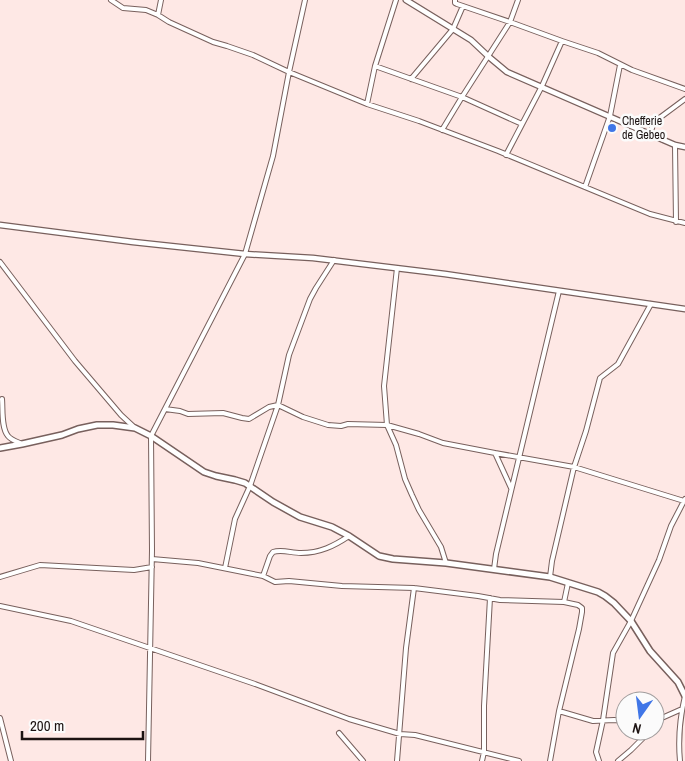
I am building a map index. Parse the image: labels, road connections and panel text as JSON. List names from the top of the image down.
{
  "places": ["Chefferie de Gebeo"],
  "scale_bar": "200 m",
  "north": "bottom"
}
